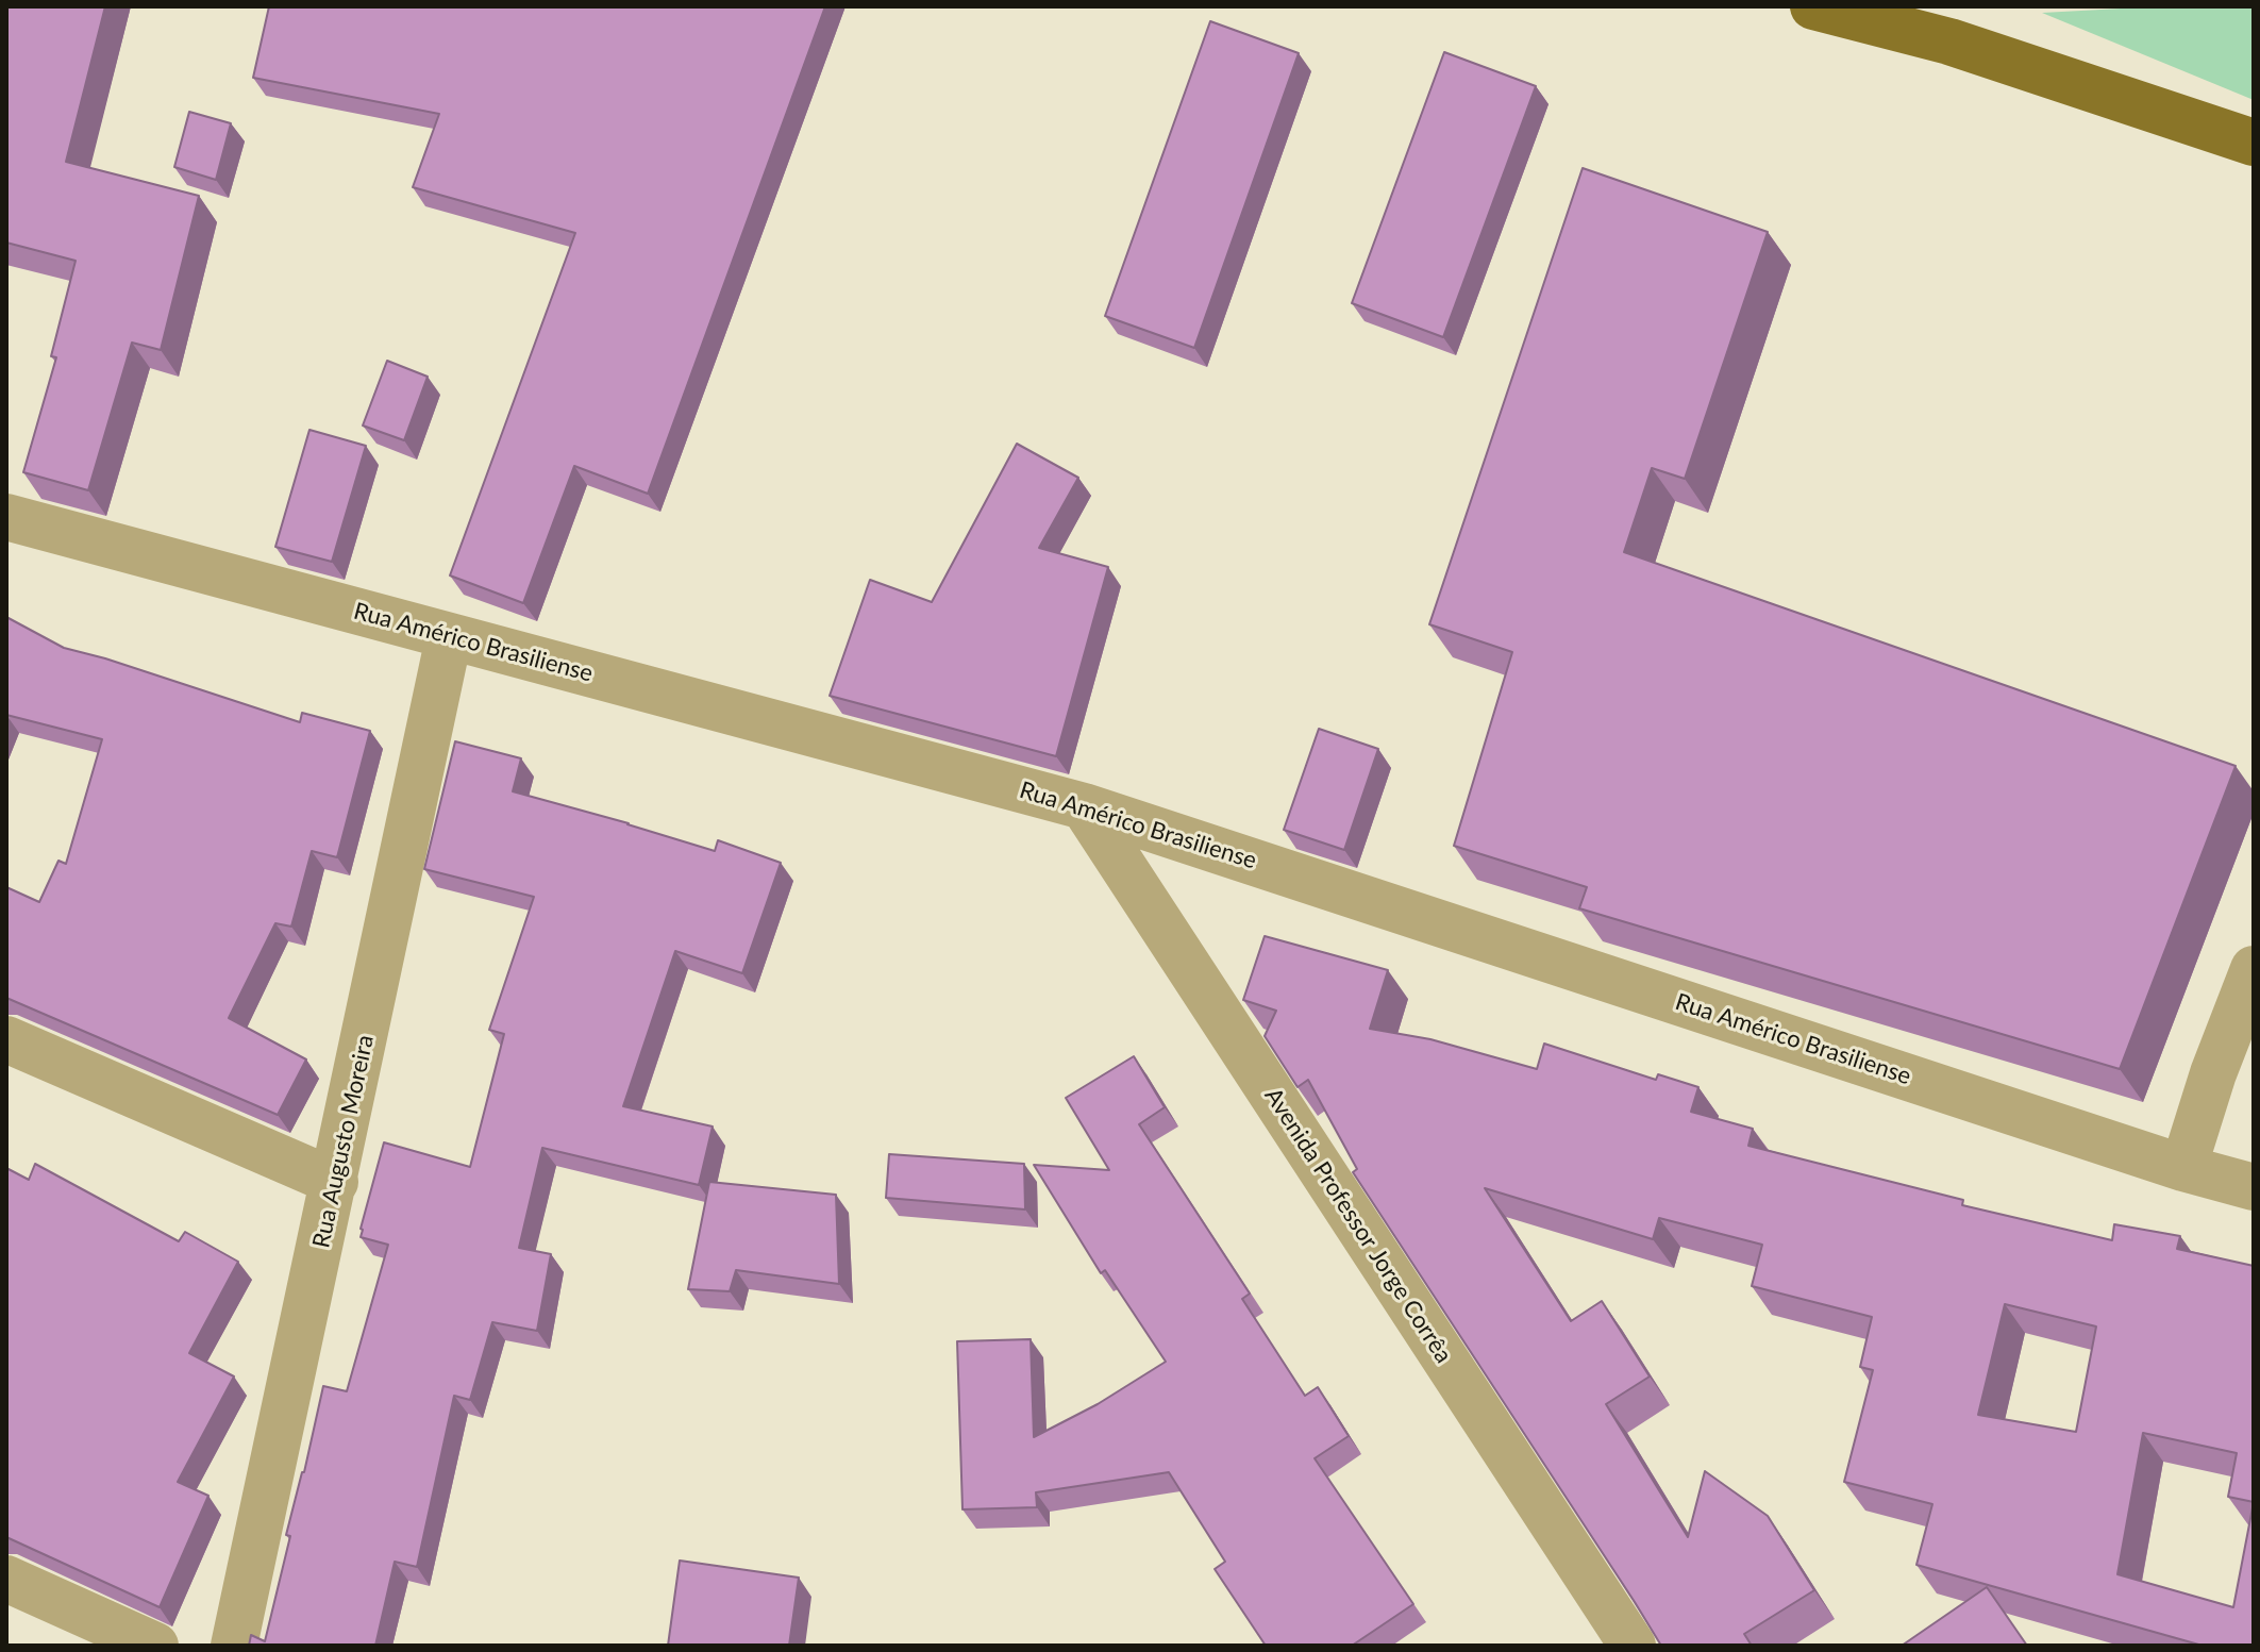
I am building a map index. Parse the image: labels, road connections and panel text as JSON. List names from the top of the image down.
{
  "streets": {
    "street": ["Rua Américo Brasiliense", "Rua Augusto Moreira", "Avenida Professor Jorge Corrêa"]
  },
  "crossings": [
    ["Rua Américo Brasiliense", "Rua Augusto Moreira"],
    ["Rua Américo Brasiliense", "Avenida Professor Jorge Corrêa"]
  ]
}
